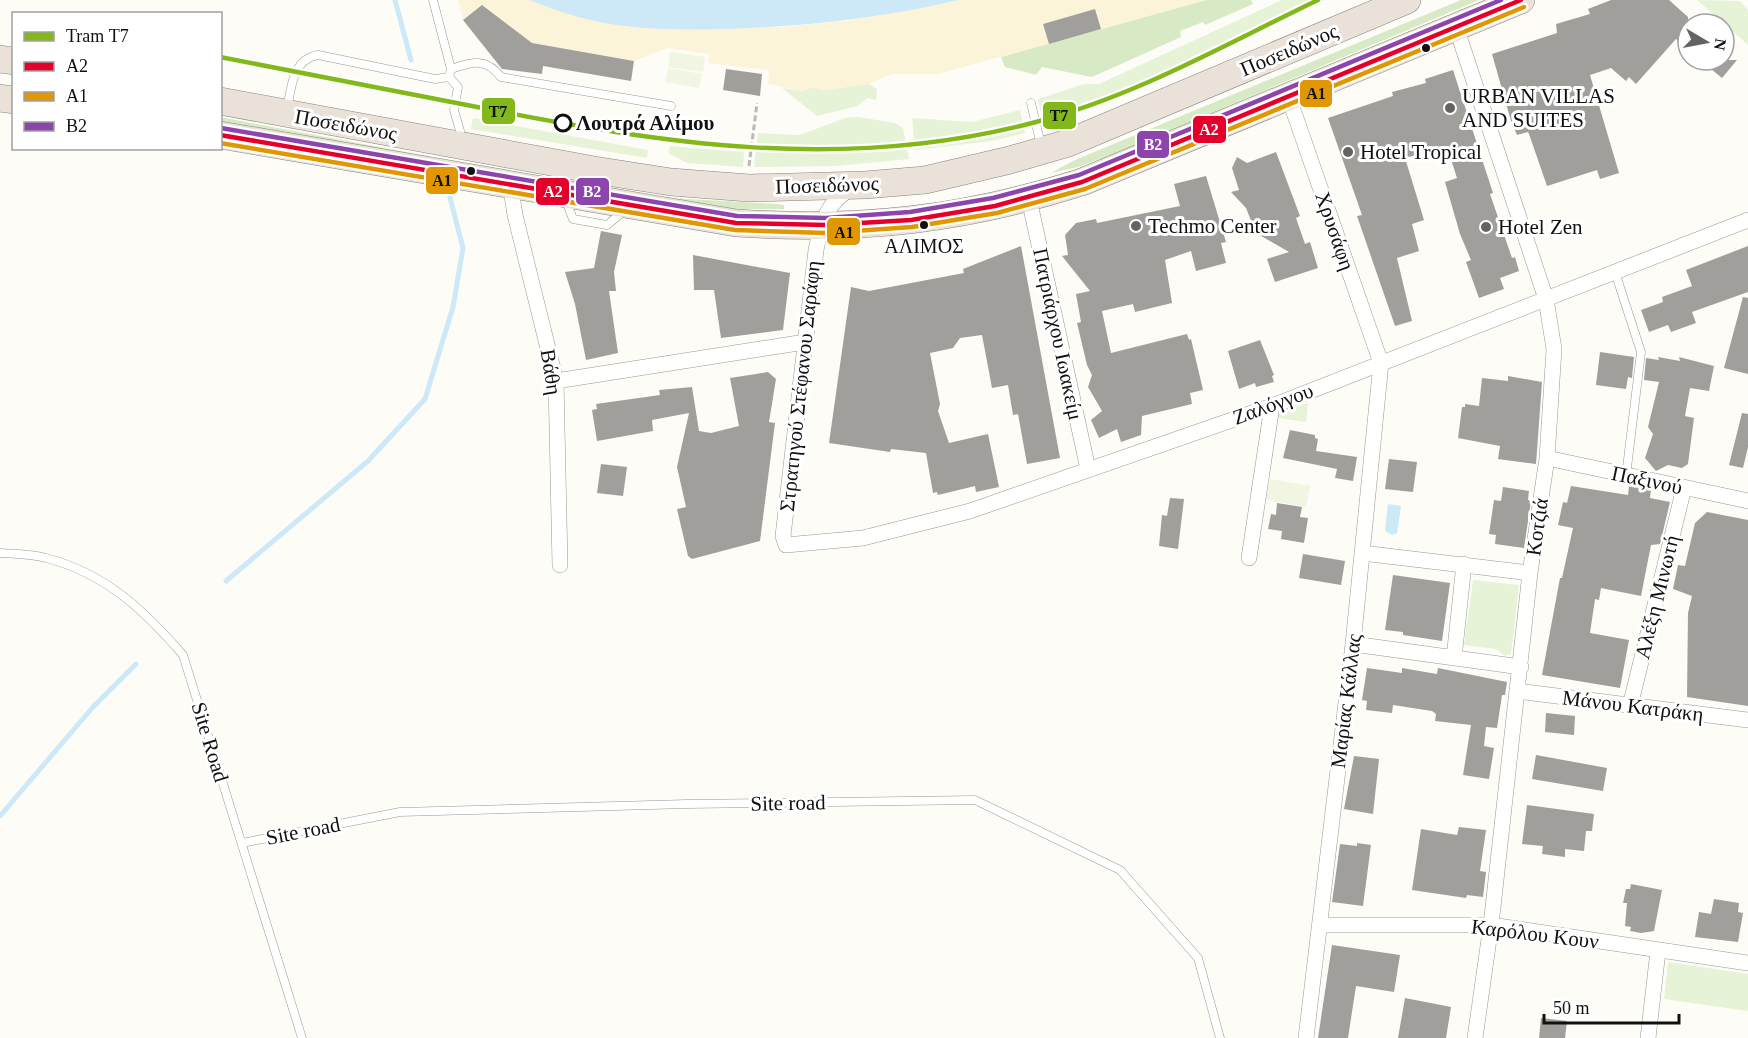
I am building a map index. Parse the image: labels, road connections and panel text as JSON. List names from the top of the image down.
{
  "streets": {
    "highway": ["Ποσειδώνος"],
    "street": [
      "Χρυσάφη",
      "Πατριάρχου Ιωακείμ",
      "Βάθη",
      "Στρατηγού Στέφανου Σαράφη",
      "Ζαλόγγου",
      "Παξινού",
      "Κοτζιά",
      "Αλέξη Μινωτή",
      "Μαρίας Κάλλας",
      "Μάνου Κατράκη",
      "Καρόλου Κουν"
    ],
    "lane": ["Site Road", "Site road"]
  },
  "crossings": [
    ["Ποσειδώνος", "Χρυσάφη"],
    ["Ποσειδώνος", "Πατριάρχου Ιωακείμ"],
    ["Ποσειδώνος", "Βάθη"],
    ["Ποσειδώνος", "Στρατηγού Στέφανου Σαράφη"],
    ["Ποσειδώνος", "Κοτζιά"],
    ["Χρυσάφη", "Ζαλόγγου"],
    ["Χρυσάφη", "Μαρίας Κάλλας"],
    ["Πατριάρχου Ιωακείμ", "Ζαλόγγου"],
    ["Στρατηγού Στέφανου Σαράφη", "Ζαλόγγου"],
    ["Ζαλόγγου", "Κοτζιά"],
    ["Ζαλόγγου", "Μαρίας Κάλλας"],
    ["Παξινού", "Κοτζιά"],
    ["Παξινού", "Αλέξη Μινωτή"],
    ["Κοτζιά", "Μάνου Κατράκη"],
    ["Κοτζιά", "Καρόλου Κουν"],
    ["Αλέξη Μινωτή", "Μάνου Κατράκη"],
    ["Μαρίας Κάλλας", "Καρόλου Κουν"],
    ["Site Road", "Site road"]
  ],
  "places": [
    "URBAN VILLAS AND SUITES",
    "Λουτρά Αλίμου",
    "Hotel Tropical",
    "ΑΛΙΜΟΣ",
    "Techmo Center",
    "Hotel Zen"
  ],
  "lines": [
    "tram line Τ7",
    "transit line Α2",
    "transit line Β2",
    "transit line Α1"
  ],
  "legend": [
    "Tram Τ7",
    "Α2",
    "Α1",
    "Β2"
  ],
  "scale_bar": "50 m",
  "north": "right"
}
